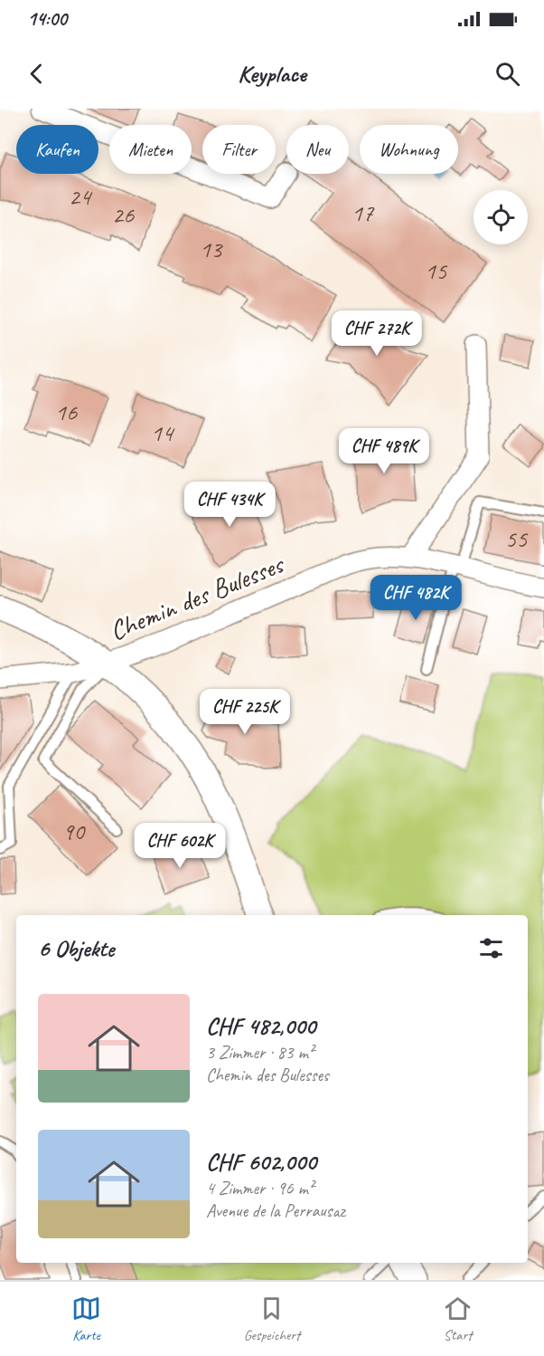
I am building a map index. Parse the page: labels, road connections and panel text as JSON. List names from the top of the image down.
{
  "streets": {
    "street": ["Chemin des Bulesses"]
  },
  "house_numbers": [
    "24",
    "17",
    "26",
    "13",
    "15",
    "16",
    "14",
    "55",
    "90"
  ],
  "page": {
    "status": "14:00",
    "header": "Keyplace",
    "chip": [
      "Kaufen",
      "Mieten",
      "Filter",
      "Neu",
      "Wohnung"
    ],
    "price": [
      "CHF 272K",
      "CHF 489K",
      "CHF 434K",
      "CHF 482K",
      "CHF 225K",
      "CHF 602K"
    ],
    "heading": "6 Objekte",
    "list": [
      {
        "name": "CHF 482,000",
        "note": "3 Zimmer · 83 m² · Chemin des Bulesses"
      },
      {
        "name": "CHF 602,000",
        "note": "4 Zimmer · 96 m² · Avenue de la Perrausaz"
      }
    ],
    "tabs": ["Karte", "Gespeichert", "Start"]
  }
}
